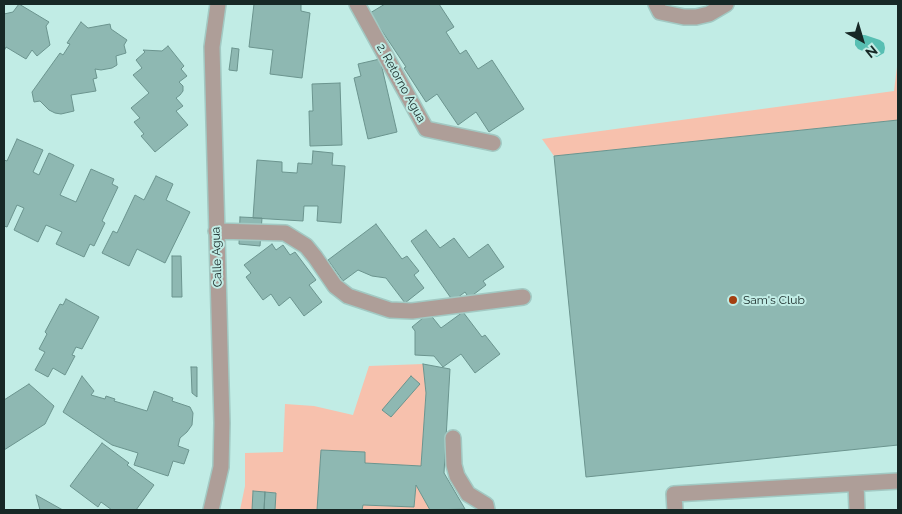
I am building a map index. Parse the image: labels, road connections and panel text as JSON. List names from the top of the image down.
{
  "streets": {
    "street": ["2. Retorno Agua", "Calle Agua"]
  },
  "places": ["Sam's Club"],
  "north": "bottom right"
}
